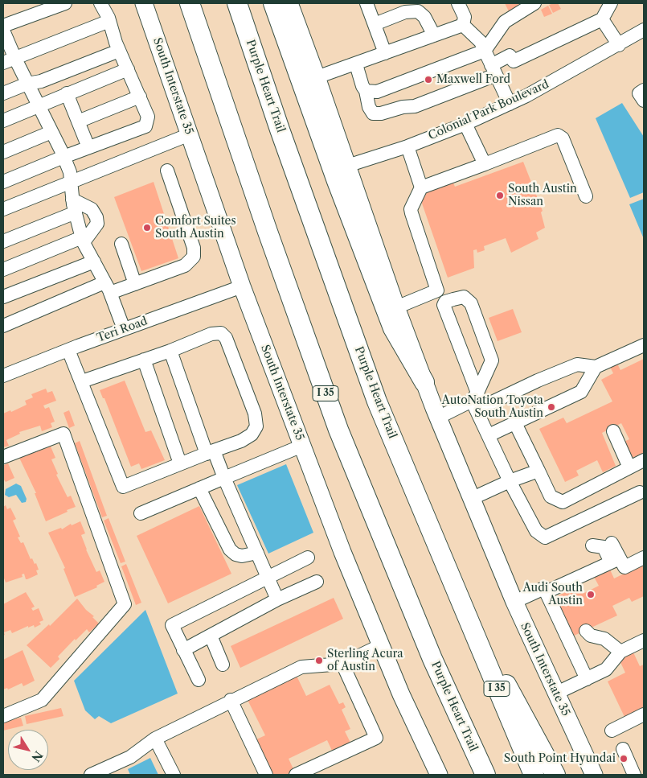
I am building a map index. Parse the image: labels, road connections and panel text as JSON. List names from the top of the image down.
{
  "streets": {
    "highway": ["Purple Heart Trail", "I 35"],
    "main road": ["South Interstate 35"],
    "street": ["Colonial Park Boulevard", "Teri Road"]
  },
  "crossings": [
    ["South Interstate 35", "Colonial Park Boulevard"],
    ["South Interstate 35", "Teri Road"]
  ],
  "places": [
    "Maxwell Ford",
    "South Austin Nissan",
    "Comfort Suites South Austin",
    "AutoNation Toyota South Austin",
    "Audi South Austin",
    "Sterling Acura of Austin",
    "South Point Hyundai"
  ],
  "north": "bottom right"
}
